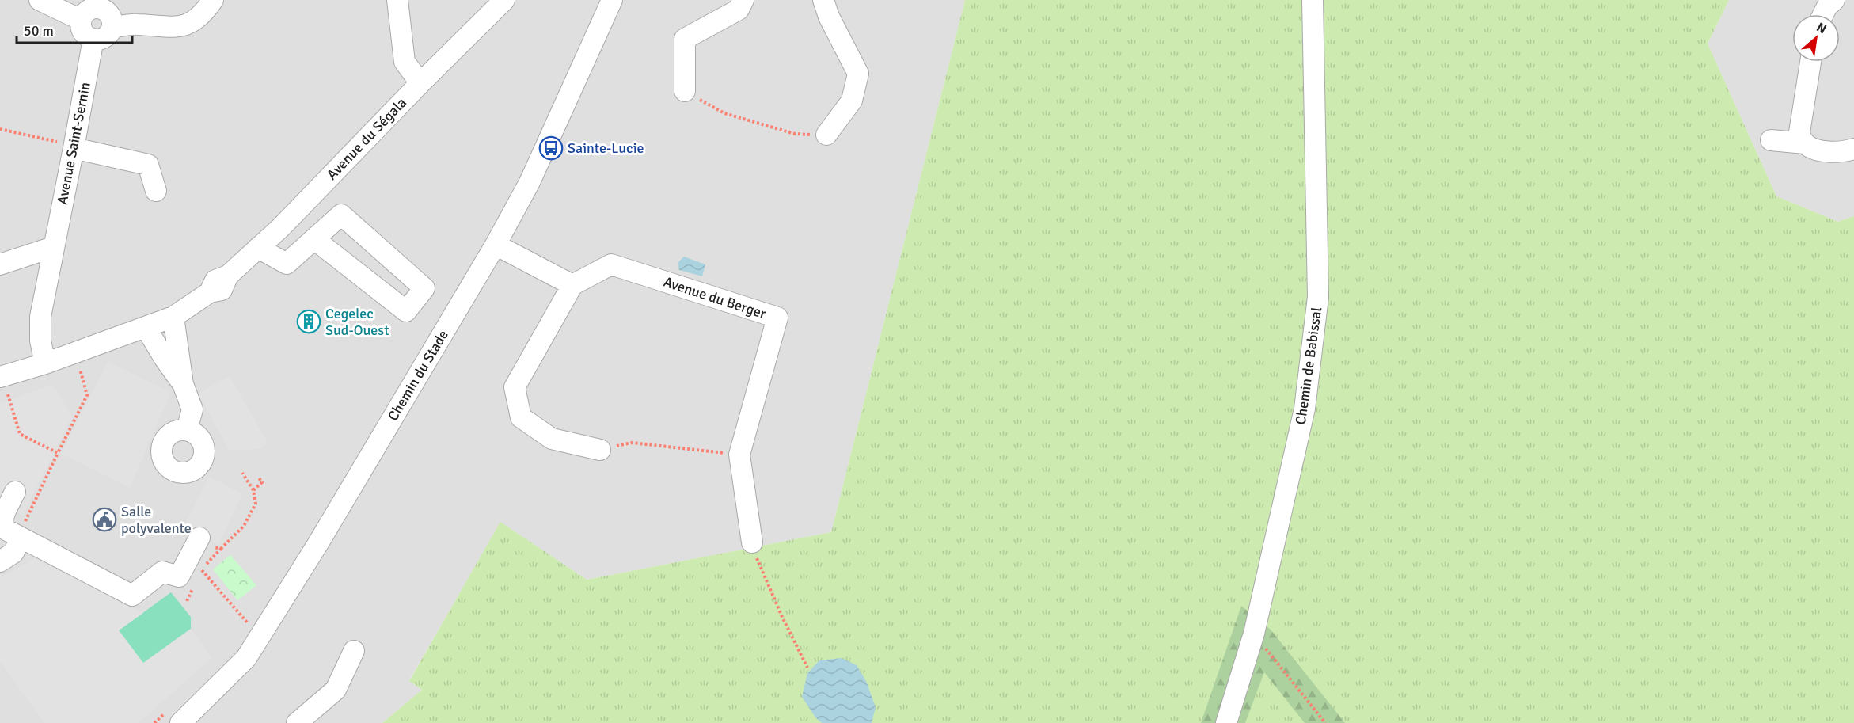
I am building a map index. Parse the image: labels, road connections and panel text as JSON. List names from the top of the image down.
{
  "streets": {
    "street": [
      "Avenue du Ségala",
      "Avenue Saint-Sernin",
      "Avenue du Berger",
      "Chemin de Babissal",
      "Chemin du Stade"
    ]
  },
  "crossings": [
    ["Avenue du Ségala", "Avenue Saint-Sernin"]
  ],
  "places": {
    "bus stop": ["Sainte-Lucie"],
    "building": ["Cegelec Sud-Ouest"],
    "public building": ["Salle polyvalente"]
  },
  "scale_bar": "50 m",
  "north": "top right"
}
